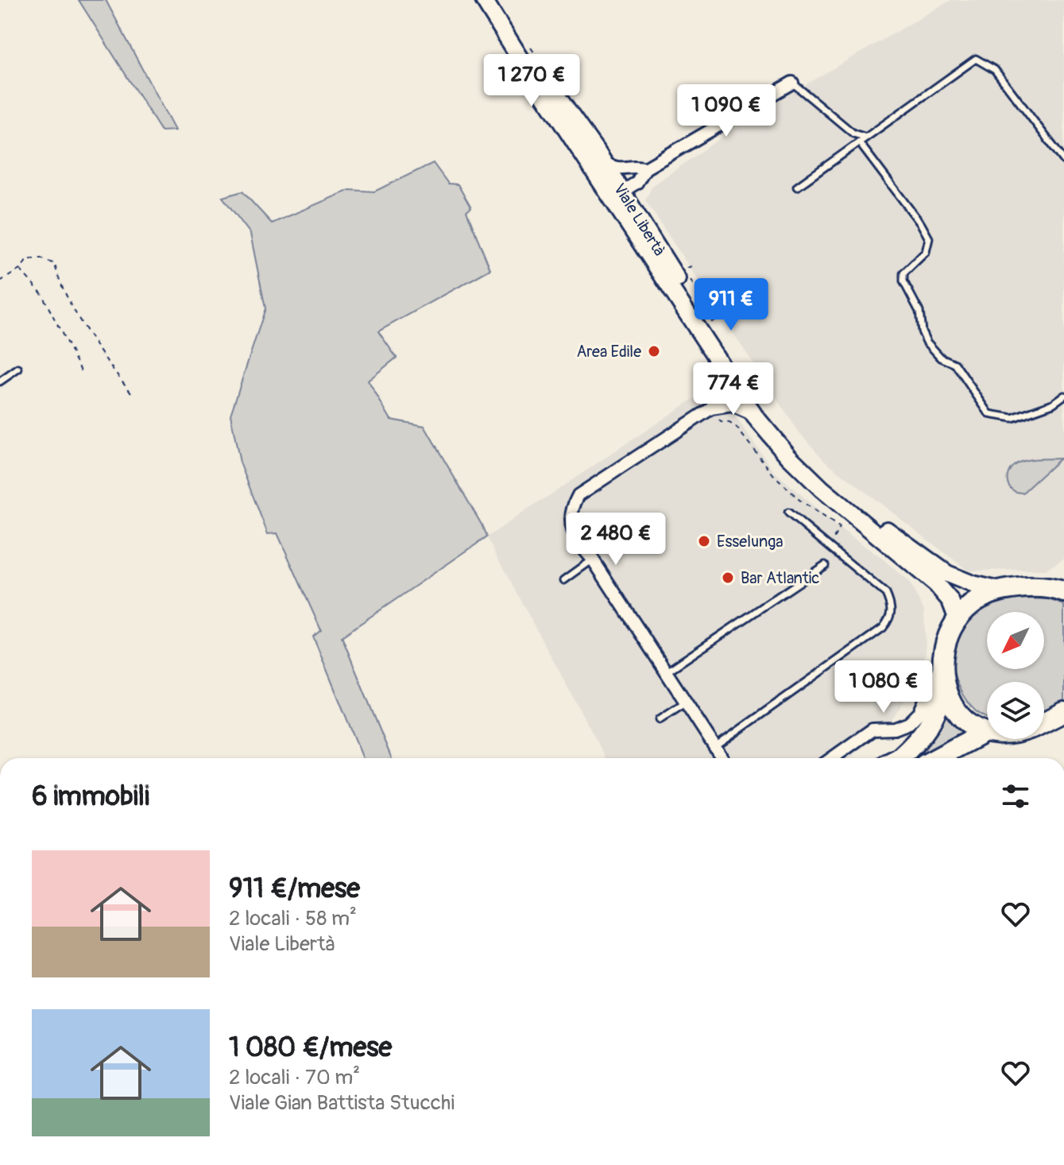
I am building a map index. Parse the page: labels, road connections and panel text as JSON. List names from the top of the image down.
{
  "streets": {
    "main road": ["Viale Libertà"]
  },
  "places": ["Area Edile", "Esselunga", "Bar Atlantic"],
  "north": "bottom left",
  "page": {
    "price": [
      "1 270 €",
      "1 090 €",
      "911 €",
      "774 €",
      "2 480 €",
      "1 080 €"
    ],
    "heading": "6 immobili",
    "list": [
      {
        "name": "911 €/mese",
        "note": "2 locali · 58 m² · Viale Libertà"
      },
      {
        "name": "1 080 €/mese",
        "note": "2 locali · 70 m² · Viale Gian Battista Stucchi"
      }
    ]
  }
}
